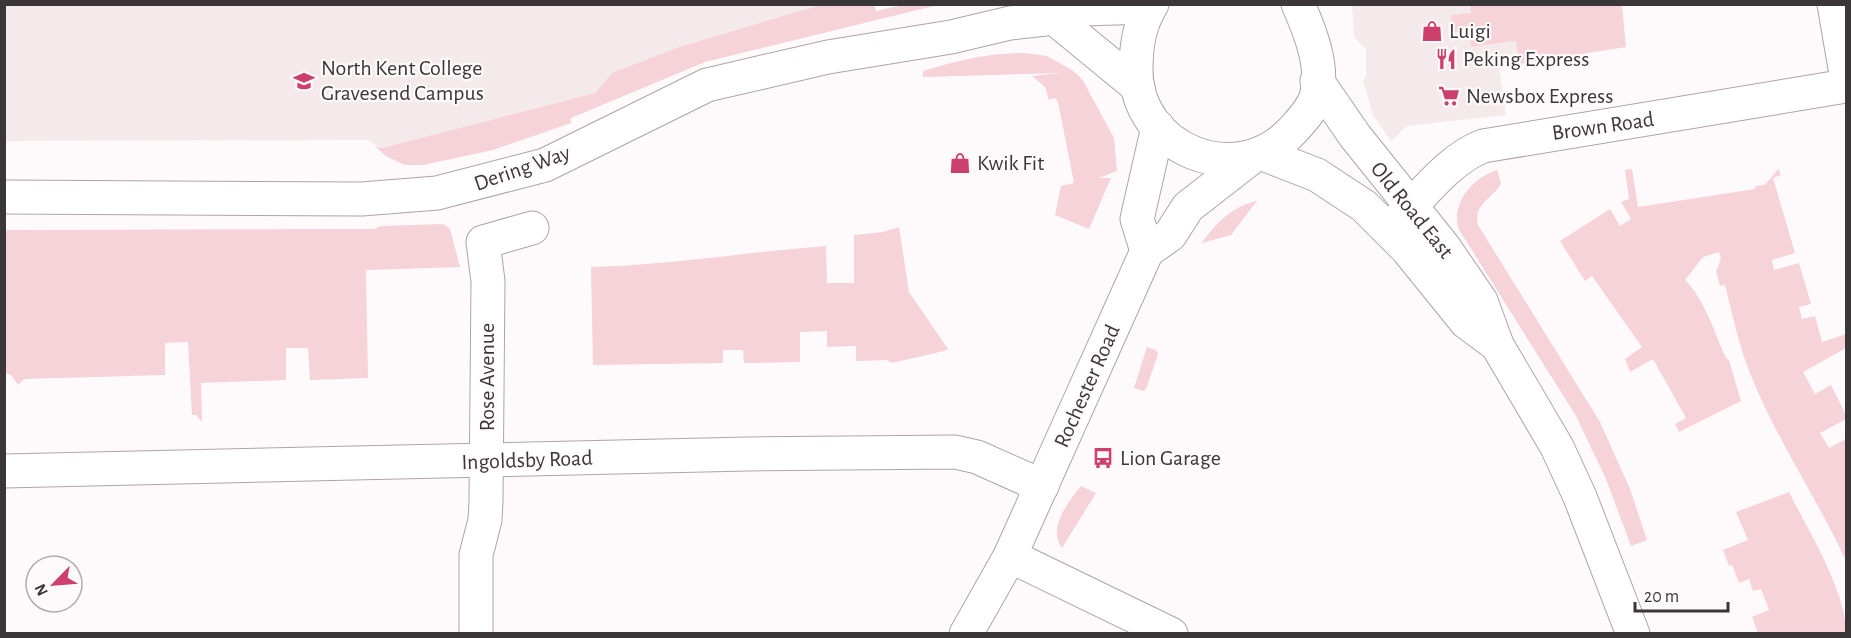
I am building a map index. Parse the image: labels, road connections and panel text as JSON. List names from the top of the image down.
{
  "streets": {
    "street": [
      "Brown Road",
      "Dering Way",
      "Old Road East",
      "Rose Avenue",
      "Rochester Road",
      "Ingoldsby Road"
    ]
  },
  "crossings": [
    ["Brown Road", "Old Road East"],
    ["Rose Avenue", "Ingoldsby Road"],
    ["Rochester Road", "Ingoldsby Road"]
  ],
  "places": {
    "shop": ["Luigi", "Kwik Fit"],
    "restaurant": ["Peking Express"],
    "school or university": ["North Kent College Gravesend Campus"],
    "supermarket": ["Newsbox Express"],
    "bus stop": ["Lion Garage"]
  },
  "scale_bar": "20 m",
  "north": "bottom left"
}
